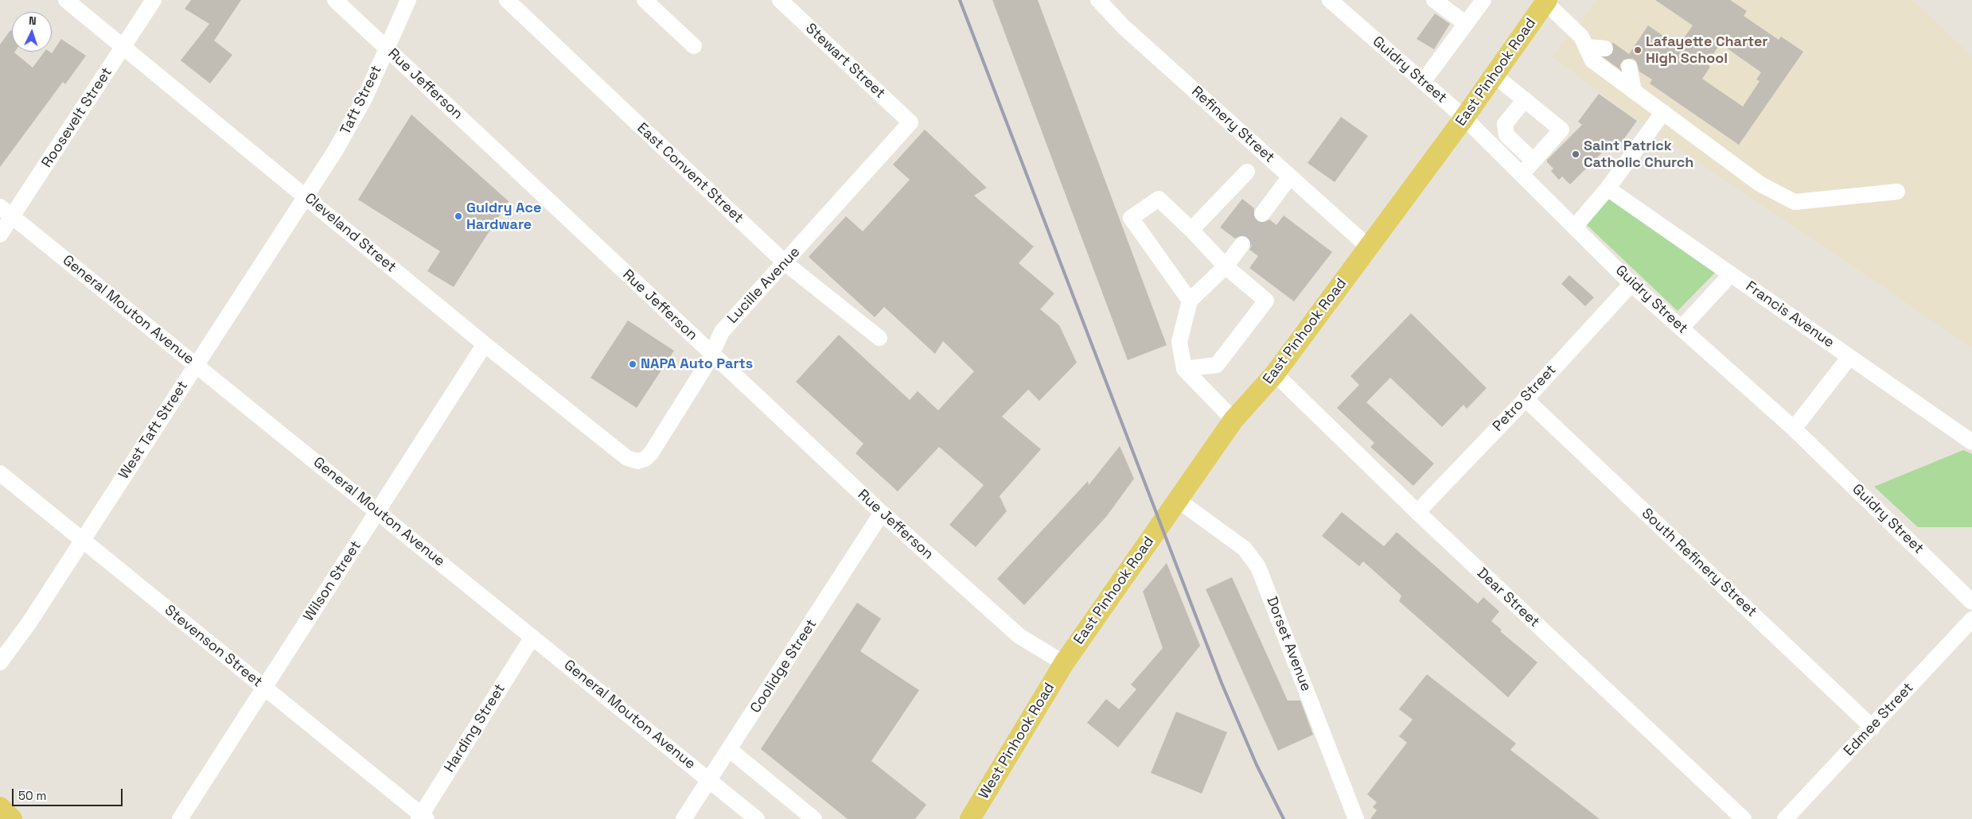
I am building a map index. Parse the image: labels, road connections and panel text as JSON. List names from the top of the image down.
{
  "streets": {
    "main road": ["East Pinhook Road", "West Pinhook Road"],
    "street": [
      "Stewart Street",
      "Guidry Street",
      "Rue Jefferson",
      "Taft Street",
      "Roosevelt Street",
      "Refinery Street",
      "East Convent Street",
      "Cleveland Street",
      "Lucille Avenue",
      "General Mouton Avenue",
      "Francis Avenue",
      "Petro Street",
      "West Taft Street",
      "South Refinery Street",
      "Wilson Street",
      "Dear Street",
      "Dorset Avenue",
      "Stevenson Street",
      "Coolidge Street",
      "Edmee Street",
      "Harding Street"
    ]
  },
  "crossings": [
    ["Stewart Street", "Lucille Avenue"],
    ["Guidry Street", "East Pinhook Road"],
    ["Guidry Street", "Petro Street"],
    ["East Pinhook Road", "Rue Jefferson"],
    ["East Pinhook Road", "Refinery Street"],
    ["East Pinhook Road", "Dear Street"],
    ["East Pinhook Road", "Dorset Avenue"],
    ["East Pinhook Road", "West Pinhook Road"],
    ["Rue Jefferson", "Taft Street"],
    ["Rue Jefferson", "Lucille Avenue"],
    ["Rue Jefferson", "Coolidge Street"],
    ["Rue Jefferson", "West Pinhook Road"],
    ["Taft Street", "Cleveland Street"],
    ["Taft Street", "West Taft Street"],
    ["Roosevelt Street", "Cleveland Street"],
    ["Roosevelt Street", "General Mouton Avenue"],
    ["East Convent Street", "Lucille Avenue"],
    ["Cleveland Street", "Lucille Avenue"],
    ["Cleveland Street", "West Taft Street"],
    ["Cleveland Street", "Wilson Street"],
    ["General Mouton Avenue", "West Taft Street"],
    ["General Mouton Avenue", "Wilson Street"],
    ["General Mouton Avenue", "Coolidge Street"],
    ["General Mouton Avenue", "Harding Street"],
    ["Petro Street", "South Refinery Street"],
    ["Petro Street", "Dear Street"],
    ["West Taft Street", "Stevenson Street"],
    ["South Refinery Street", "Edmee Street"],
    ["Wilson Street", "Stevenson Street"],
    ["Stevenson Street", "Harding Street"]
  ],
  "places": [
    "Lafayette Charter High School",
    "Saint Patrick Catholic Church",
    "Guidry Ace Hardware",
    "NAPA Auto Parts"
  ],
  "scale_bar": "50 m",
  "north": "top"
}
